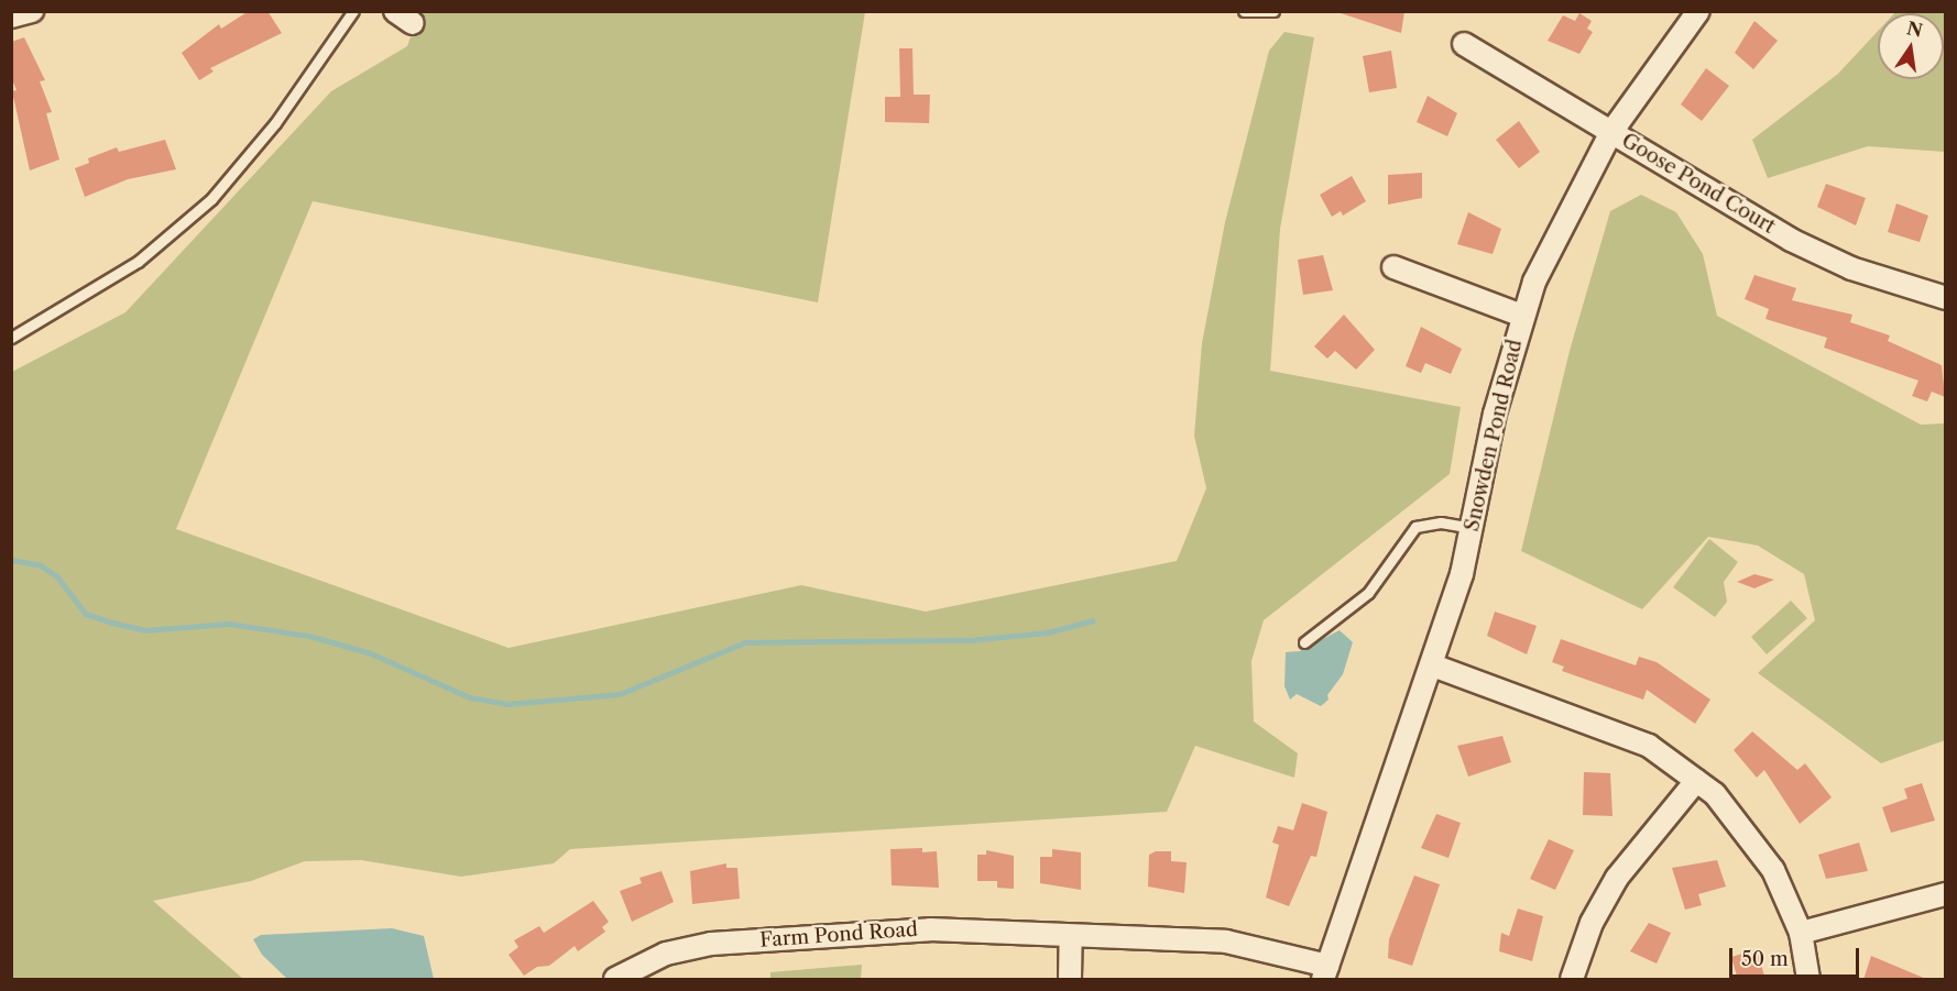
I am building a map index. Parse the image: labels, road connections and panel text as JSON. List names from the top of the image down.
{
  "streets": {
    "street": ["Goose Pond Court", "Snowden Pond Road", "Farm Pond Road"]
  },
  "crossings": [
    ["Goose Pond Court", "Snowden Pond Road"],
    ["Snowden Pond Road", "Farm Pond Road"]
  ],
  "scale_bar": "50 m",
  "north": "top"
}
